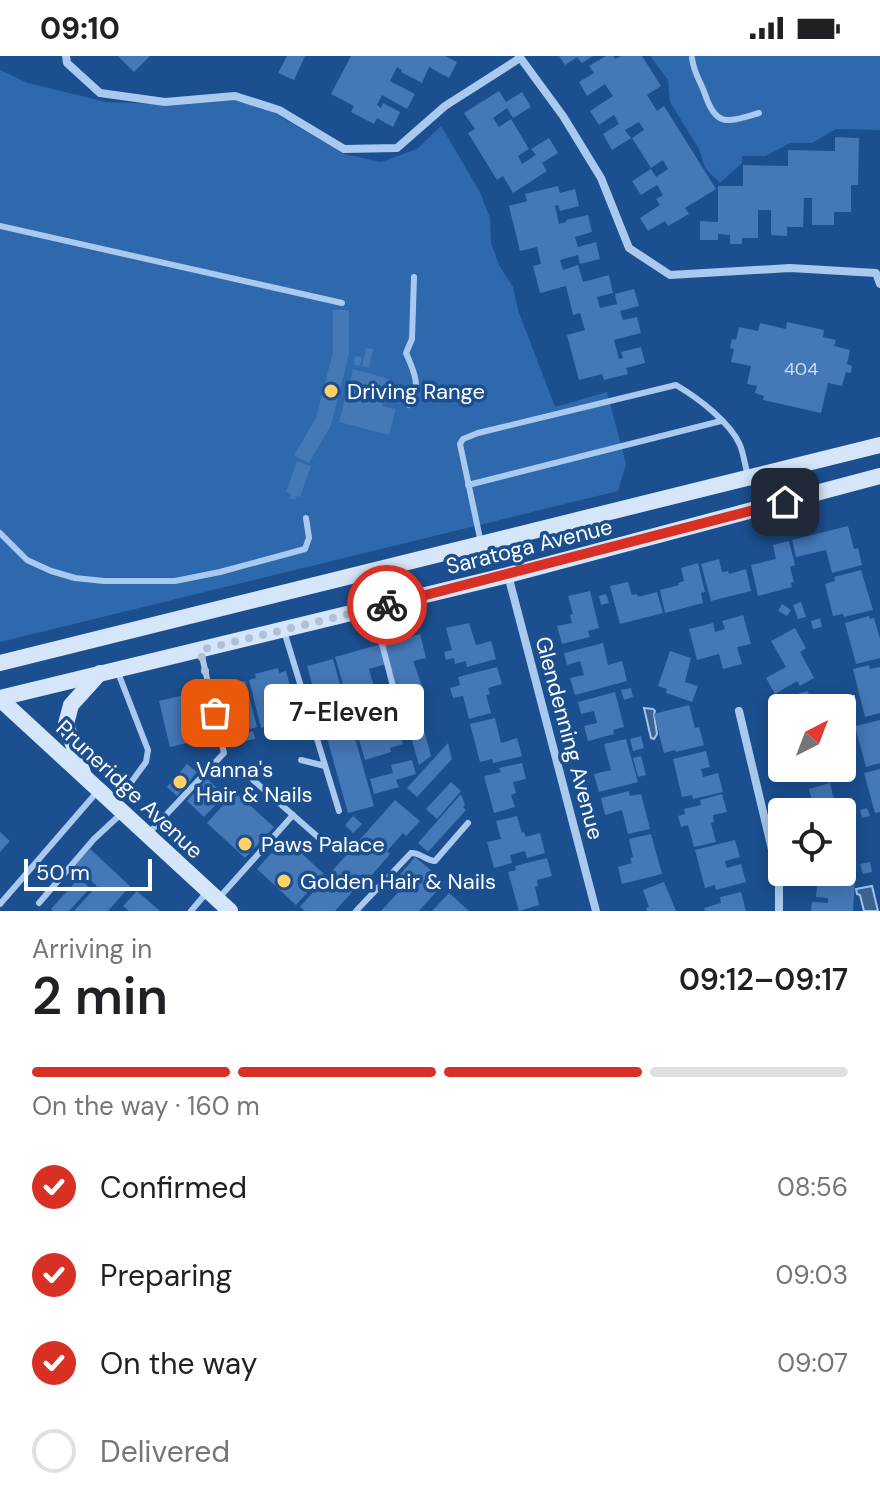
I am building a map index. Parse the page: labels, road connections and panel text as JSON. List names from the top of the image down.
{
  "streets": {
    "main road": ["Saratoga Avenue", "Pruneridge Avenue"],
    "street": ["Glendenning Avenue"]
  },
  "crossings": [
    ["Saratoga Avenue", "Glendenning Avenue"],
    ["Saratoga Avenue", "Pruneridge Avenue"]
  ],
  "places": [
    "Driving Range",
    "7-Eleven",
    "Vanna's Hair & Nails",
    "Paws Palace",
    "Golden Hair & Nails"
  ],
  "house_numbers": ["404"],
  "scale_bar": "50 m",
  "north": "top right",
  "page": {
    "status": "09:10",
    "bubble": "7-Eleven",
    "scale": "50 m",
    "heading": ["2 min", "Arriving in", "09:12–09:17"],
    "bar": "On the way · 160 m",
    "list": [
      ["Confirmed", "08:56"],
      ["Preparing", "09:03"],
      ["On the way", "09:07"],
      "Delivered"
    ]
  }
}
